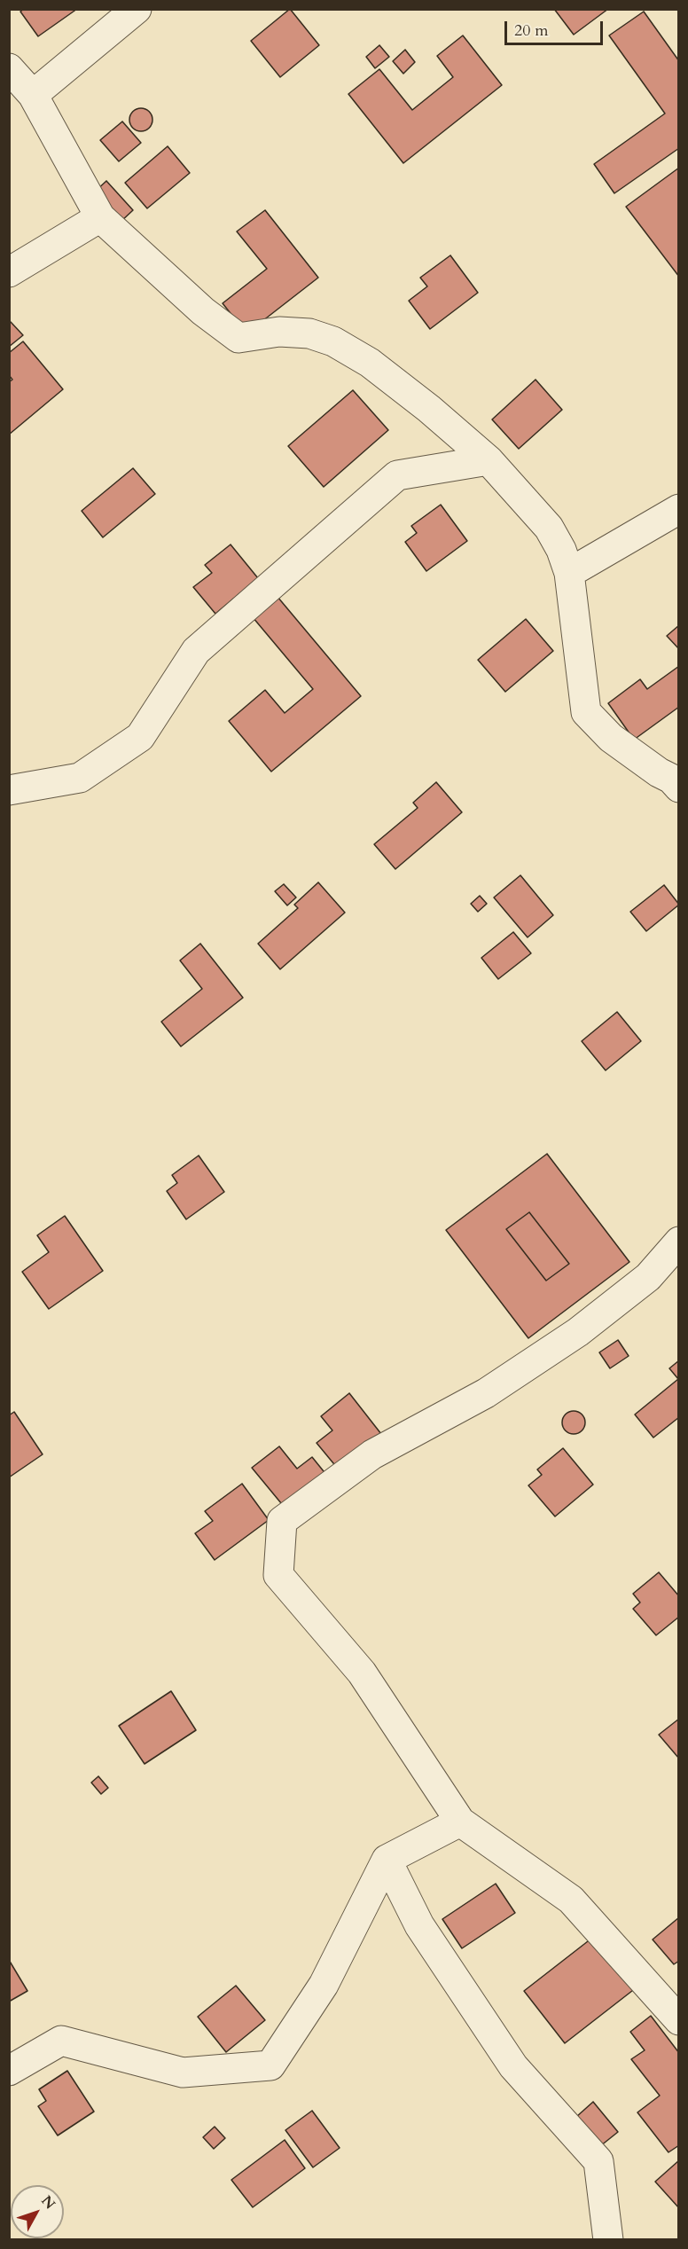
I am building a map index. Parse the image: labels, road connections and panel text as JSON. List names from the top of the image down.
{
  "scale_bar": "20 m",
  "north": "top right"
}
